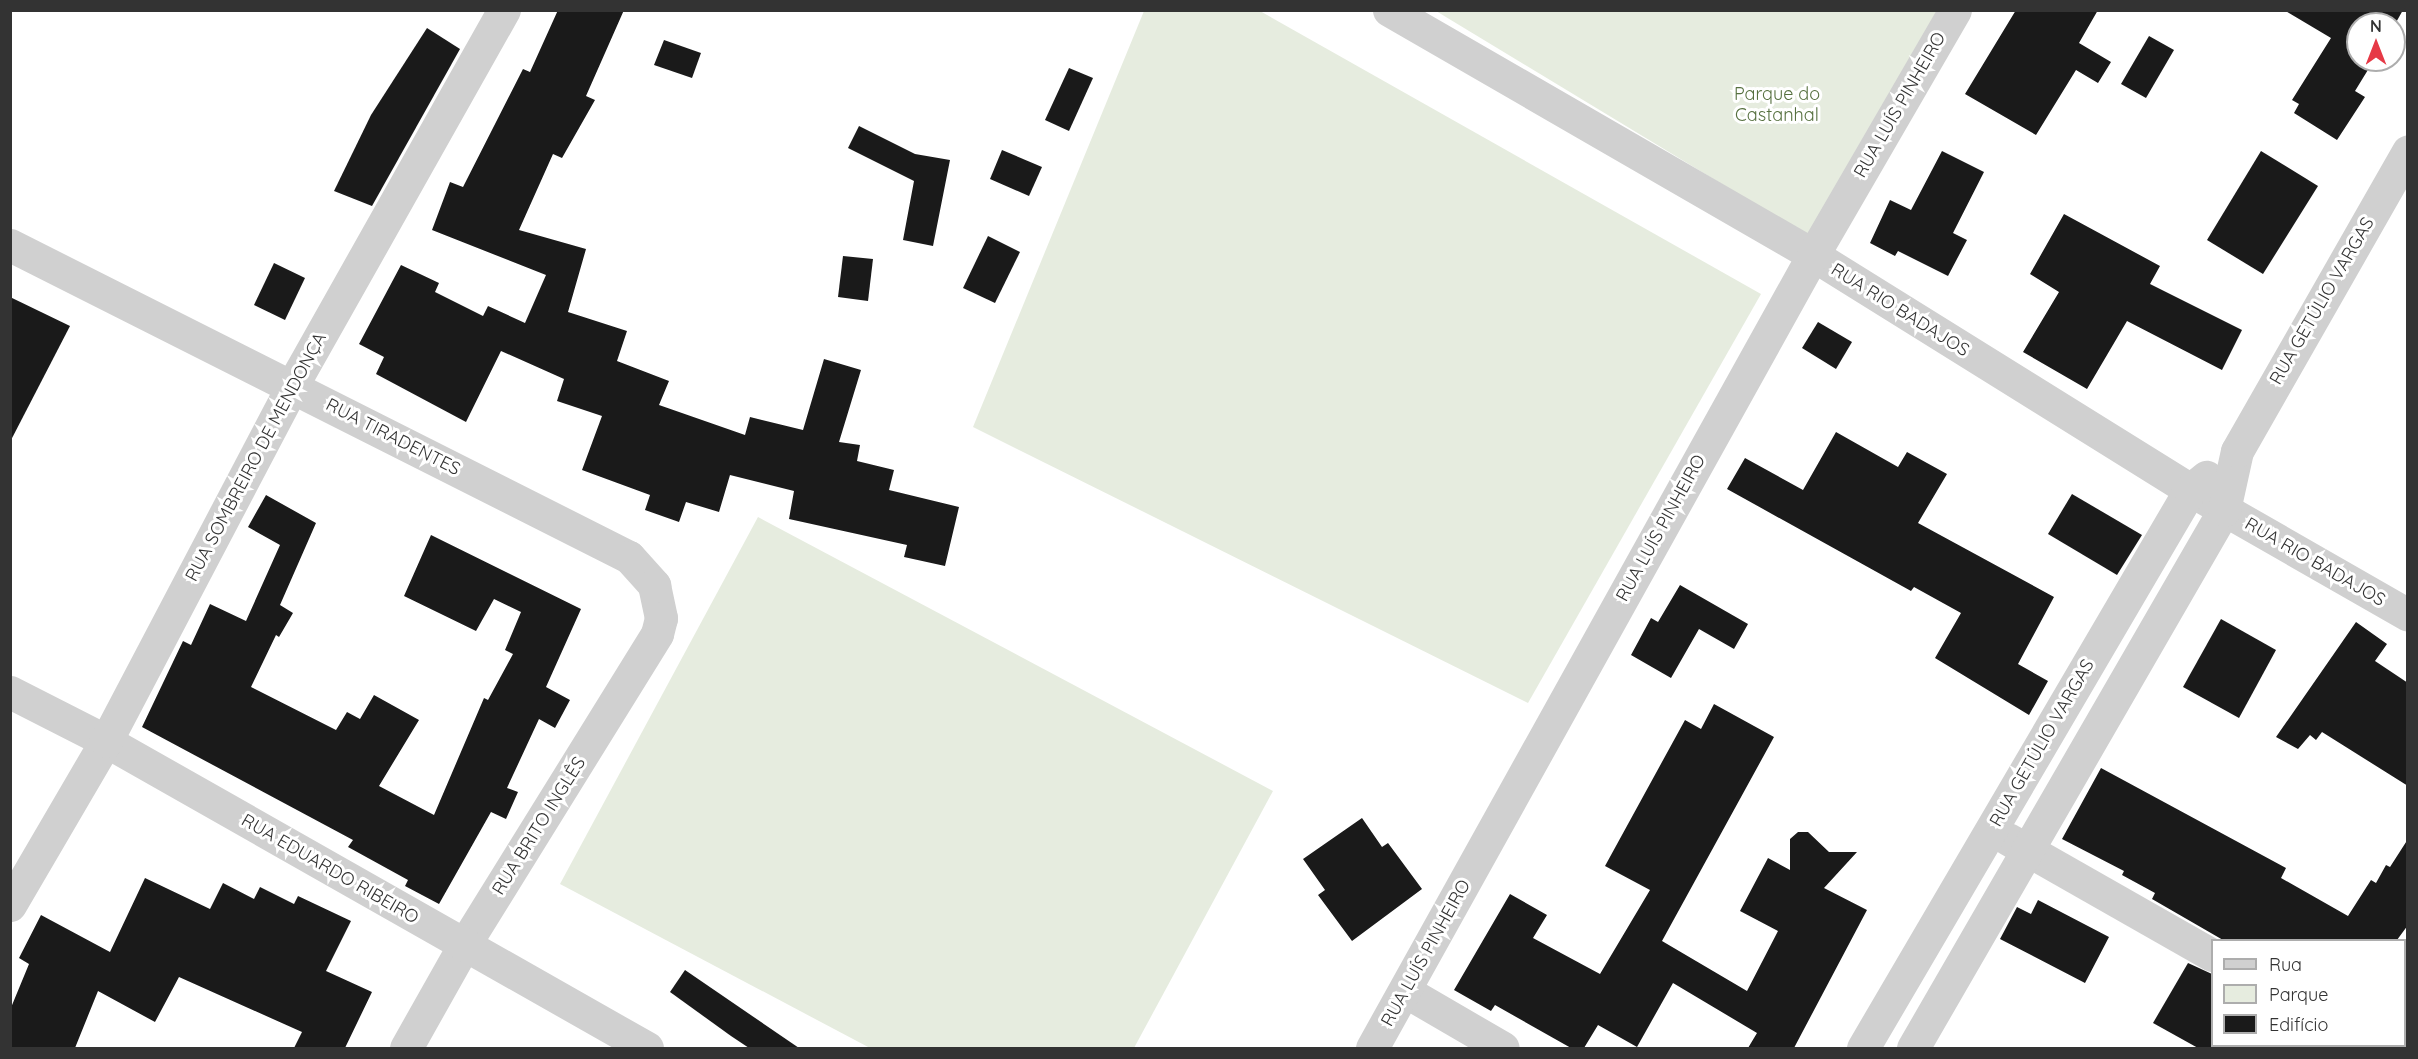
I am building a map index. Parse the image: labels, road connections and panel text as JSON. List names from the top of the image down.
{
  "streets": {
    "street": [
      "RUA LUÍS PINHEIRO",
      "RUA GETÚLIO VARGAS",
      "RUA RIO BADAJOS",
      "RUA TIRADENTES",
      "RUA SOMBREIRO DE MENDONÇA",
      "RUA BRITO INGLÊS",
      "RUA EDUARDO RIBEIRO"
    ]
  },
  "crossings": [
    ["RUA LUÍS PINHEIRO", "RUA RIO BADAJOS"],
    ["RUA GETÚLIO VARGAS", "RUA RIO BADAJOS"],
    ["RUA TIRADENTES", "RUA SOMBREIRO DE MENDONÇA"],
    ["RUA TIRADENTES", "RUA BRITO INGLÊS"],
    ["RUA SOMBREIRO DE MENDONÇA", "RUA EDUARDO RIBEIRO"],
    ["RUA BRITO INGLÊS", "RUA EDUARDO RIBEIRO"]
  ],
  "parks": ["Parque do Castanhal"],
  "legend": ["Rua", "Parque", "Edifício"],
  "north": "top"
}
